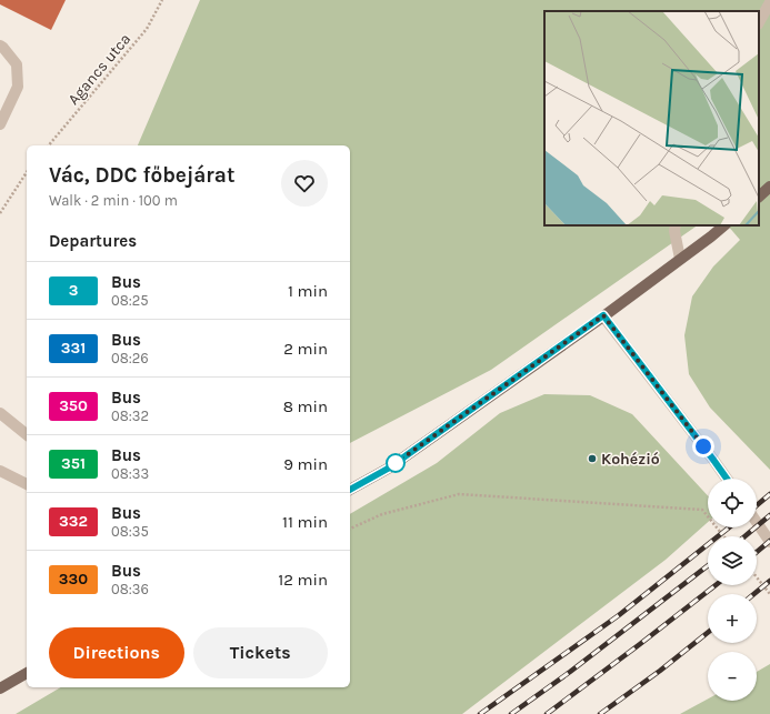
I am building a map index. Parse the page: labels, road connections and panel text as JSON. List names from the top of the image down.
{
  "streets": {
    "path": ["Agancs utca"]
  },
  "places": ["Kohézió"],
  "lines": ["bus line 3"],
  "page": {
    "heading": [
      ["Vác, DDC főbejárat", "Walk · 2 min · 100 m"],
      "Departures"
    ],
    "list": [
      {
        "mark": "3",
        "name": "Bus",
        "note": "08:25",
        "value": "1 min"
      },
      {
        "mark": "331",
        "name": "Bus",
        "note": "08:26",
        "value": "2 min"
      },
      {
        "mark": "350",
        "name": "Bus",
        "note": "08:32",
        "value": "8 min"
      },
      {
        "mark": "351",
        "name": "Bus",
        "note": "08:33",
        "value": "9 min"
      },
      {
        "mark": "332",
        "name": "Bus",
        "note": "08:35",
        "value": "11 min"
      },
      {
        "mark": "330",
        "name": "Bus",
        "note": "08:36",
        "value": "12 min"
      }
    ],
    "map_buttons": ["+", "−"],
    "buttons": ["Directions", "Tickets"]
  }
}
